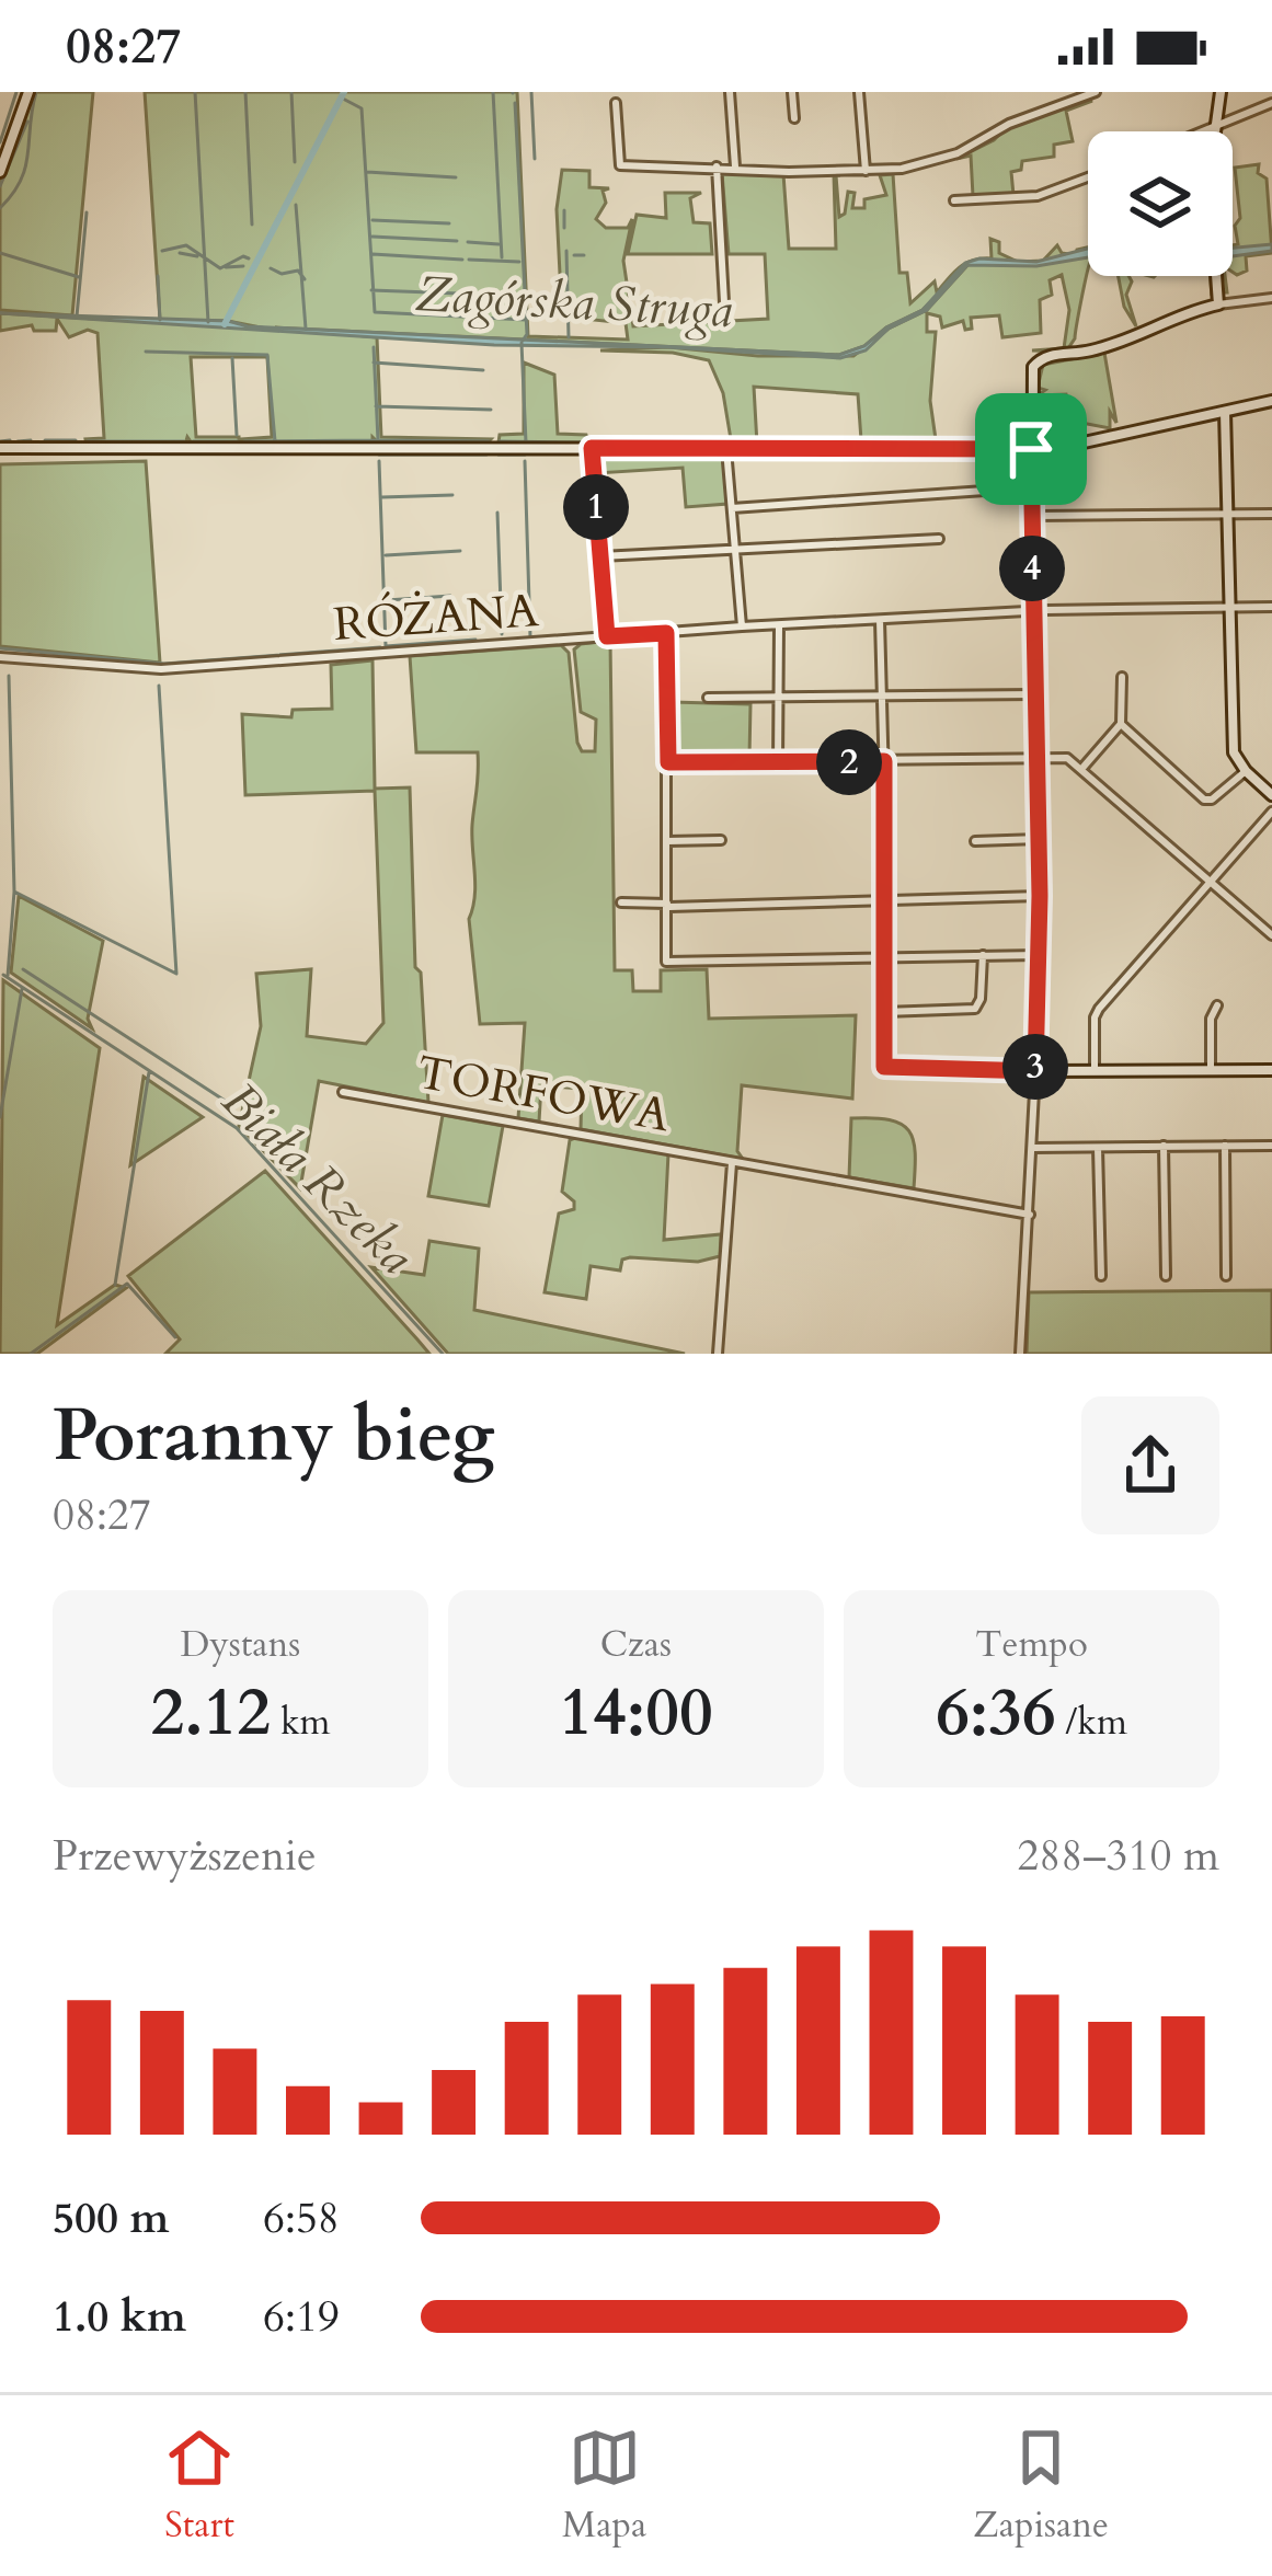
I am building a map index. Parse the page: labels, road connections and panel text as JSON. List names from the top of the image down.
{
  "streets": {
    "street": ["RÓŻANA", "TORFOWA"]
  },
  "water": ["Zagórska Struga", "Biała Rzeka"],
  "page": {
    "status": "08:27",
    "pins": [
      "1",
      "4",
      "2",
      "3"
    ],
    "heading": ["Poranny bieg", "08:27"],
    "stats": [
      ["Dystans", "2.12 km"],
      ["Czas", "14:00"],
      ["Tempo", "6:36 /km"]
    ],
    "chart": ["Przewyższenie", "288–310 m"],
    "list": [
      {
        "name": "500 m",
        "note": "6:58"
      },
      {
        "name": "1.0 km",
        "note": "6:19"
      }
    ],
    "tabs": ["Start", "Mapa", "Zapisane"]
  }
}
